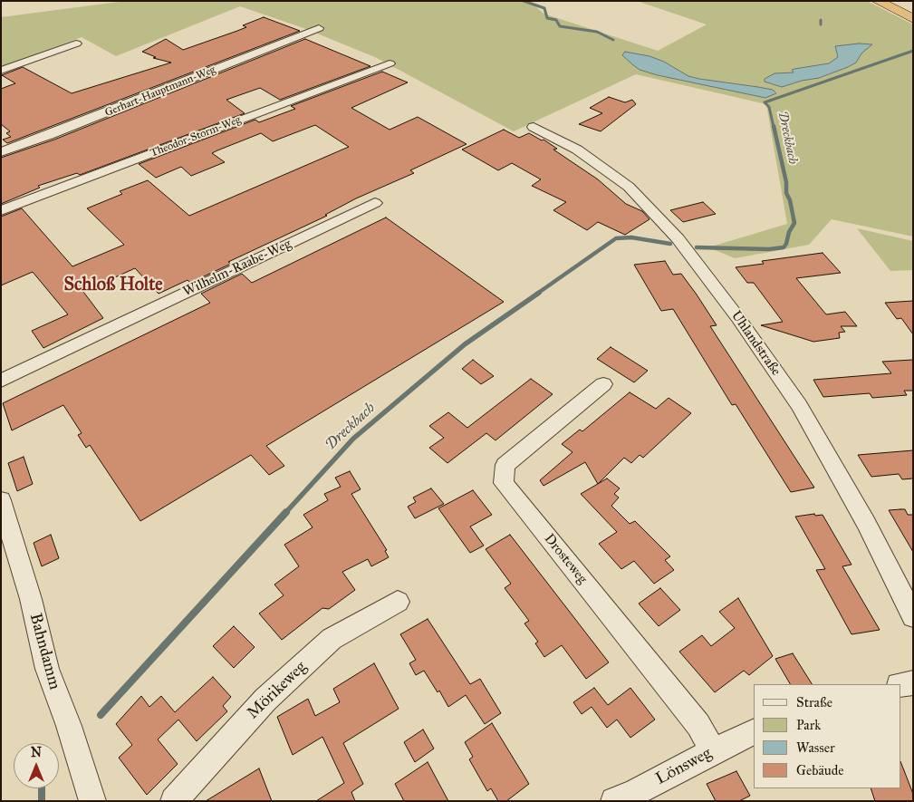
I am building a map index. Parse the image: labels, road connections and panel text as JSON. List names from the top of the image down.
{
  "streets": {
    "street": [
      "Gerhart-Hauptmann-Weg",
      "Theodor-Storm-Weg",
      "Wilhelm-Raabe-Weg",
      "Uhlandstraße",
      "Drosteweg",
      "Bahndamm",
      "Mörikeweg",
      "Lönsweg"
    ]
  },
  "crossings": [
    ["Drosteweg", "Lönsweg"]
  ],
  "districts": ["Schloß Holte"],
  "water": ["Dreckbach"],
  "legend": [
    "Straße",
    "Park",
    "Wasser",
    "Gebäude"
  ],
  "north": "top"
}
